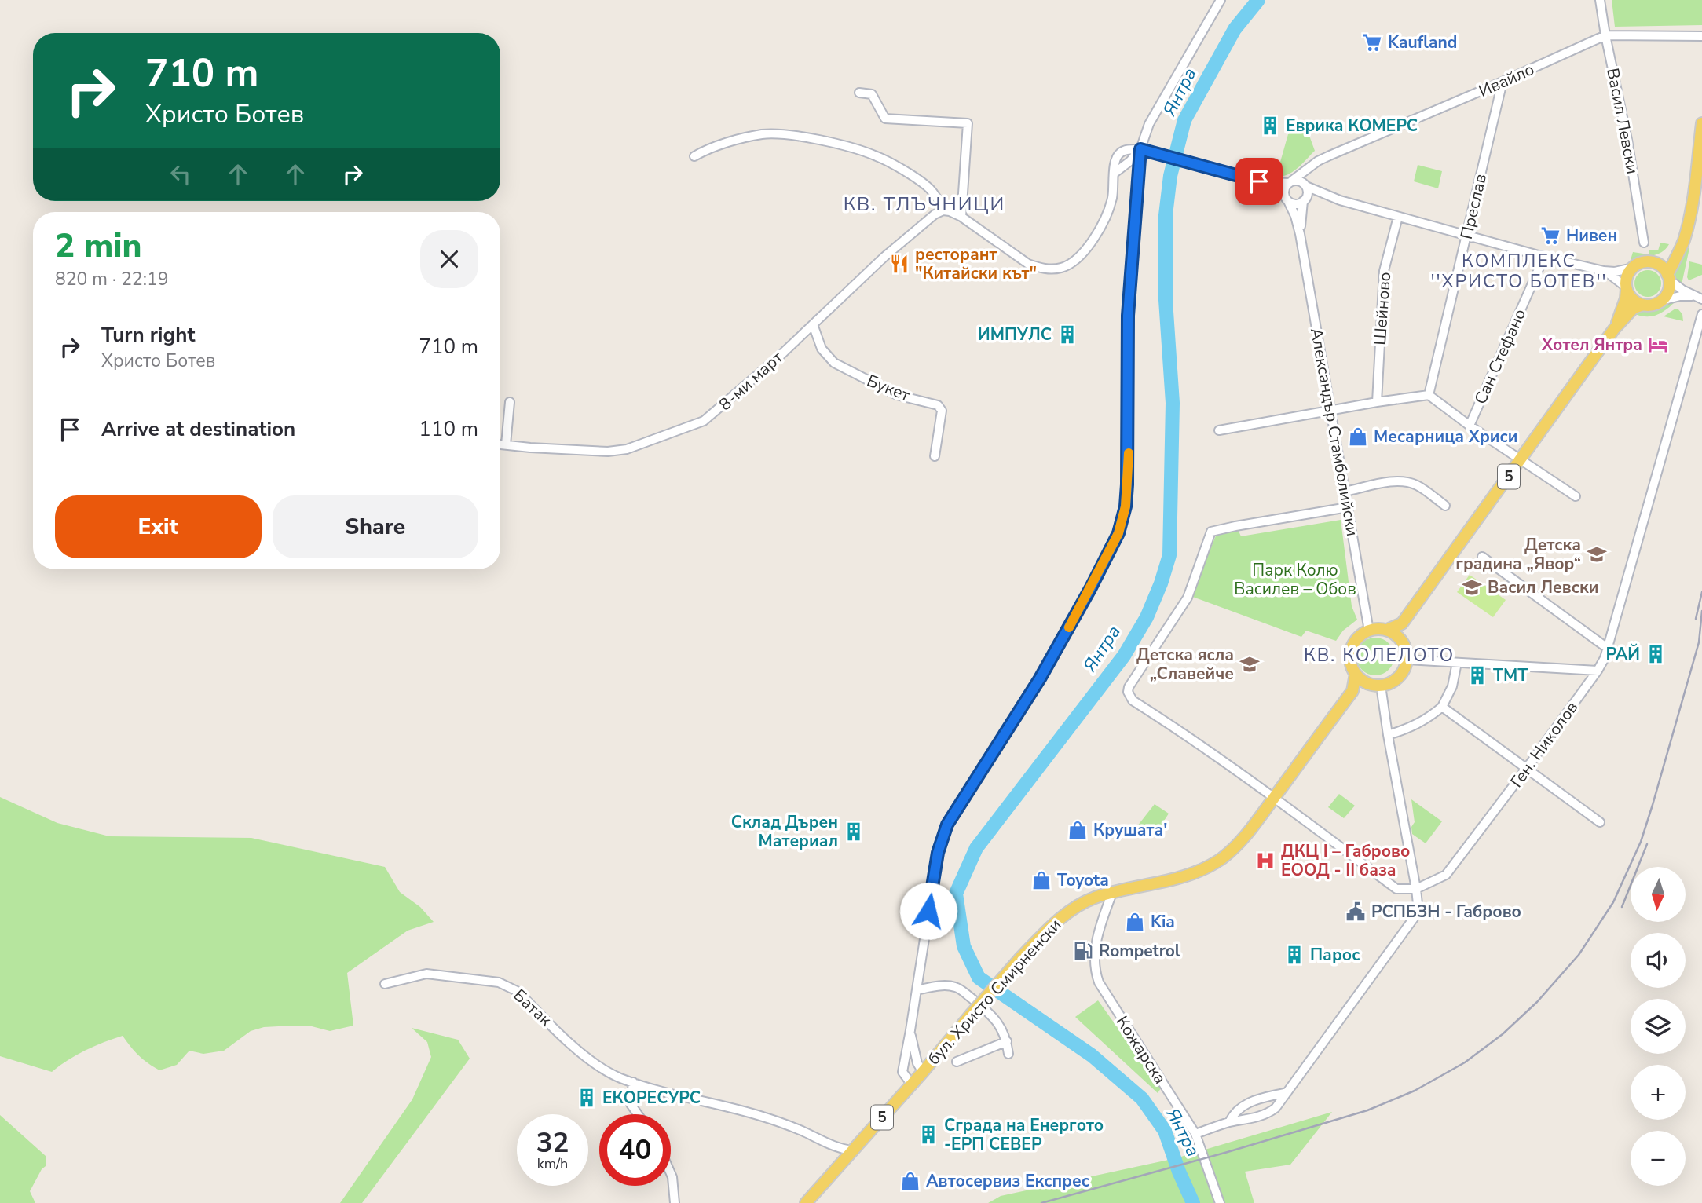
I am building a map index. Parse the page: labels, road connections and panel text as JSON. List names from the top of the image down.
{
  "streets": {
    "main road": ["5", "бул. Христо Смирненски"],
    "street": [
      "Ивайло",
      "Васил Левски",
      "Преслав",
      "Шейново",
      "Сан Стефано",
      "8-ми март",
      "Букет",
      "Александър Стамболийски",
      "Ген. Николов",
      "Батак",
      "Кожарска"
    ]
  },
  "crossings": [
    ["Ивайло", "Васил Левски"],
    ["Ивайло", "Преслав"],
    ["Ивайло", "Александър Стамболийски"],
    ["8-ми март", "Букет"],
    ["Александър Стамболийски", "5"],
    ["Александър Стамболийски", "бул. Христо Смирненски"],
    ["5", "бул. Христо Смирненски"],
    ["5", "Батак"],
    ["бул. Христо Смирненски", "Кожарска"]
  ],
  "districts": ["КВ. ТЛЪЧНИЦИ", "КОМПЛЕКС ''ХРИСТО БОТЕВ''", "КВ. КОЛЕЛОТО"],
  "water": ["Янтра"],
  "parks": ["Парк Колю Василев – Обов"],
  "places": {
    "supermarket": ["Kaufland", "Нивен"],
    "building": [
      "Еврика КОМЕРС",
      "ИМПУЛС",
      "РАЙ",
      "TMT",
      "Склад Дърен Материал",
      "Парос",
      "ЕКОРЕСУРС",
      "Сграда на Енергото -ЕРП СЕВЕР"
    ],
    "restaurant": ["ресторант \"Китайски кът\""],
    "hotel": ["Хотел Янтра"],
    "shop": [
      "Месарница Хриси",
      "Крушата'",
      "Toyota",
      "Kia",
      "Автосервиз Експрес"
    ],
    "school or university": ["Детска градина „Явор“", "Васил Левски", "Детска ясла „Славейче"],
    "hospital": ["ДКЦ І – Габрово ЕООД - II база"],
    "public building": ["РСПБЗН - Габрово"],
    "fuel station": ["Rompetrol"]
  },
  "north": "bottom",
  "page": {
    "turn": ["710 m", "Христо Ботев"],
    "heading": ["2 min", "820 m · 22:19"],
    "list": [
      {
        "name": "Turn right",
        "note": "Христо Ботев",
        "value": "710 m"
      },
      {
        "name": "Arrive at destination",
        "value": "110 m"
      }
    ],
    "buttons": ["Exit", "Share"],
    "map_buttons": ["+", "−"],
    "speed": "32 km/h",
    "limit": "40"
  }
}
